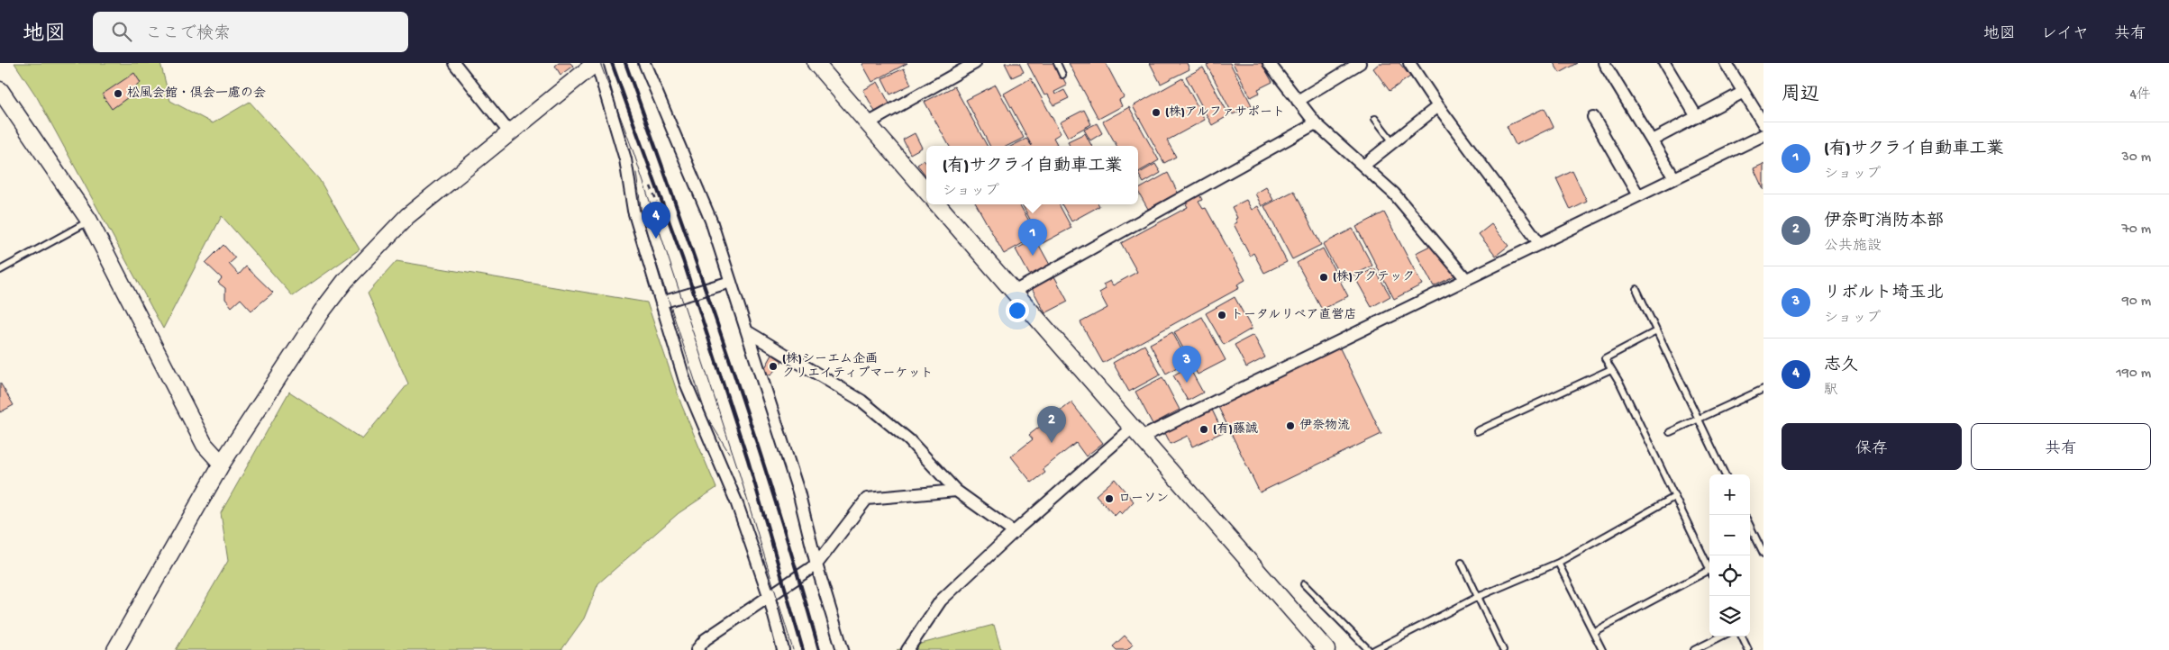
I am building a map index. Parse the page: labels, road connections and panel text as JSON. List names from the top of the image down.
{
  "places": [
    "松風会館・倶会一慮の会",
    "(株)アルファサポート",
    "(株)アクテック",
    "トータルリペア直営店",
    "(株)シーエム企画 クリエイティブマーケット",
    "伊奈物流",
    "(有)藤誠",
    "ローソン"
  ],
  "page": {
    "header": "地図",
    "search": "ここで検索",
    "nav": ["地図", "レイヤ", "共有"],
    "heading": ["周辺", "4件"],
    "list": [
      {
        "mark": "1",
        "name": "(有)サクライ自動車工業",
        "note": "ショップ",
        "value": "30 m"
      },
      {
        "mark": "2",
        "name": "伊奈町消防本部",
        "note": "公共施設",
        "value": "70 m"
      },
      {
        "mark": "3",
        "name": "リボルト埼玉北",
        "note": "ショップ",
        "value": "90 m"
      },
      {
        "mark": "4",
        "name": "志久",
        "note": "駅",
        "value": "190 m"
      }
    ],
    "popup": ["(有)サクライ自動車工業", "ショップ"],
    "pins": [
      "4",
      "1",
      "3",
      "2"
    ],
    "buttons": ["保存", "共有"],
    "map_buttons": ["+", "−"]
  }
}
